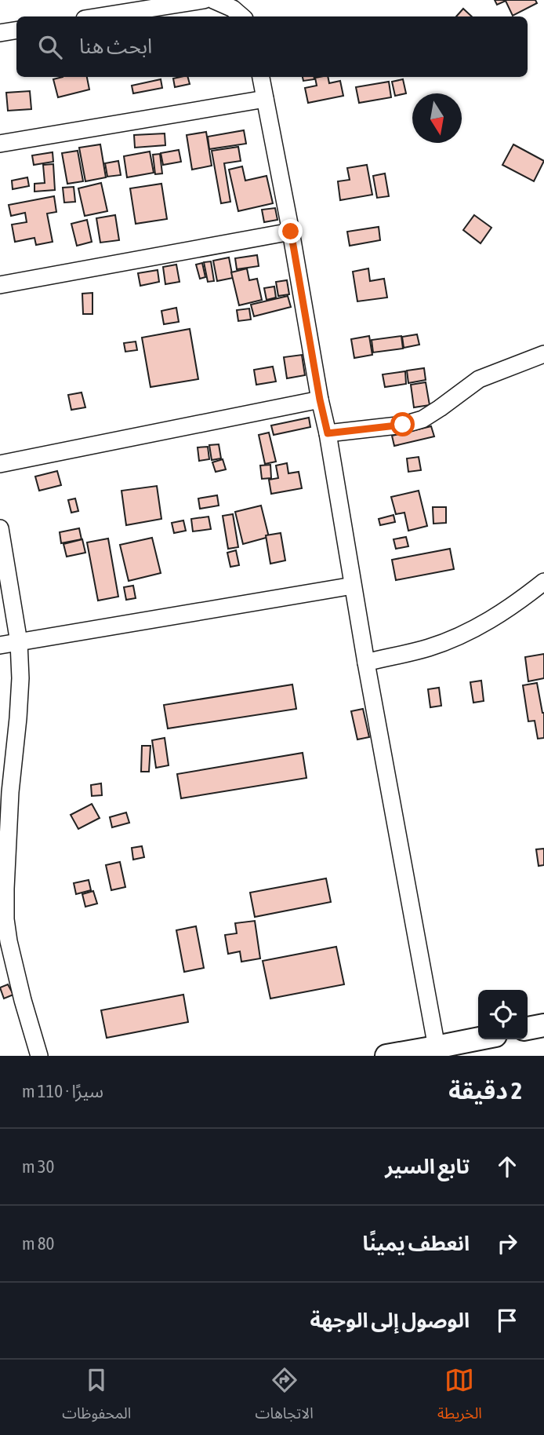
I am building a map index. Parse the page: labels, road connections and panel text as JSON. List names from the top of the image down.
{
  "north": "bottom",
  "page": {
    "search": "ابحث هنا",
    "heading": ["2 دقيقة", "سيرًا · 110 m"],
    "list": [
      ["تابع السير", "30 m"],
      ["انعطف يمينًا", "80 m"],
      "الوصول إلى الوجهة"
    ],
    "nav": ["الخريطة", "الاتجاهات", "المحفوظات"]
  }
}
